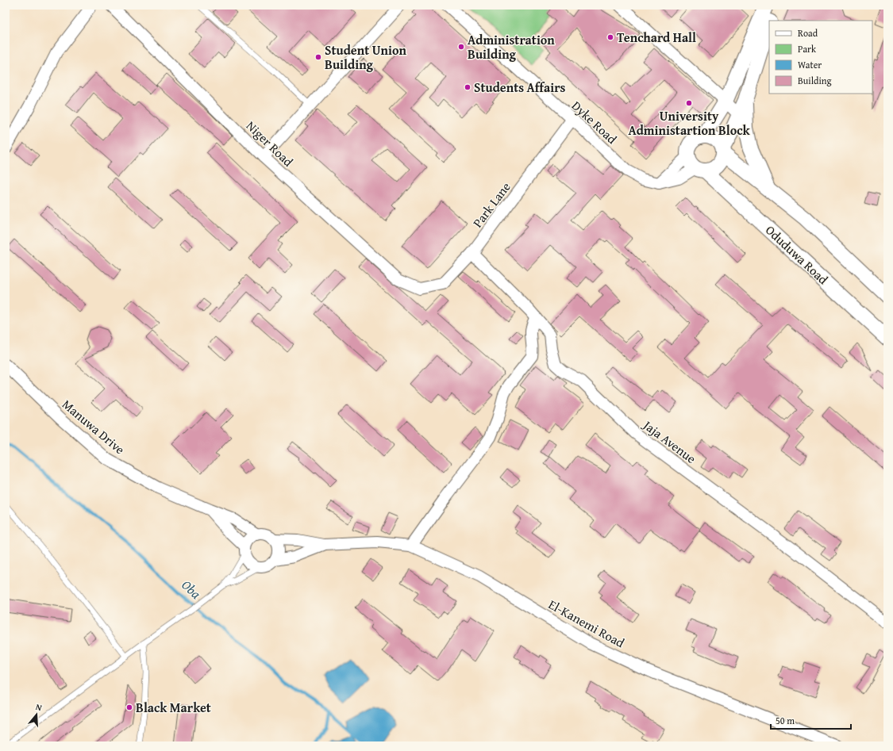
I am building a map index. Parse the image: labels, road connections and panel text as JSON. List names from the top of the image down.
{
  "streets": {
    "street": [
      "Dyke Road",
      "Niger Road",
      "Park Lane",
      "Oduduwa Road",
      "Manuwa Drive",
      "Jaja Avenue",
      "El-Kanemi Road"
    ]
  },
  "crossings": [
    ["Dyke Road", "Park Lane"],
    ["Dyke Road", "Oduduwa Road"],
    ["Niger Road", "Park Lane"],
    ["Park Lane", "Jaja Avenue"],
    ["Manuwa Drive", "El-Kanemi Road"]
  ],
  "water": ["Oba"],
  "places": [
    "Tenchard Hall",
    "Administration Building",
    "Student Union Building",
    "Students Affairs",
    "University Administartion Block",
    "Black Market"
  ],
  "legend": [
    "Road",
    "Park",
    "Water",
    "Building"
  ],
  "scale_bar": "50 m",
  "north": "top"
}
